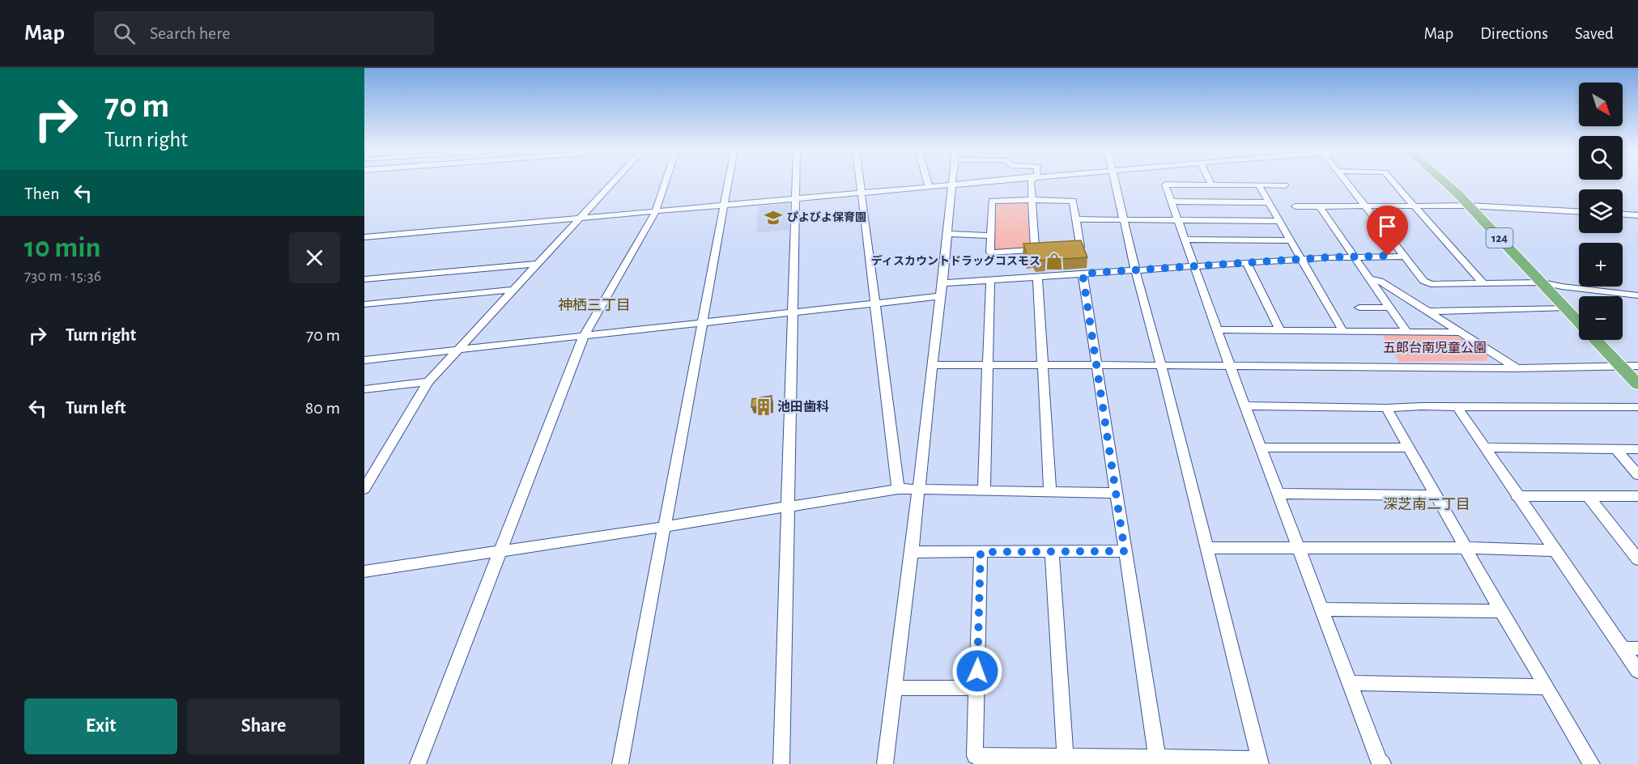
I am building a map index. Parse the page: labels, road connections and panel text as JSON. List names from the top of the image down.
{
  "streets": {
    "highway": ["124"]
  },
  "districts": ["神栖三丁目", "深芝南二丁目"],
  "parks": ["五郎台南児童公園"],
  "places": {
    "school or university": ["ぴよびよ保育園"],
    "shop": ["ディスカウントドラッグコスモス"],
    "building": ["池田歯科"]
  },
  "north": "bottom right",
  "page": {
    "header": "Map",
    "search": "Search here",
    "nav": ["Map", "Directions", "Saved"],
    "turn": ["70 m", "Turn right"],
    "map_buttons": ["+", "−"],
    "then": "Then",
    "heading": ["10 min", "730 m · 15:36"],
    "list": [
      {
        "name": "Turn right",
        "value": "70 m"
      },
      {
        "name": "Turn left",
        "value": "80 m"
      }
    ],
    "buttons": ["Exit", "Share"]
  }
}
